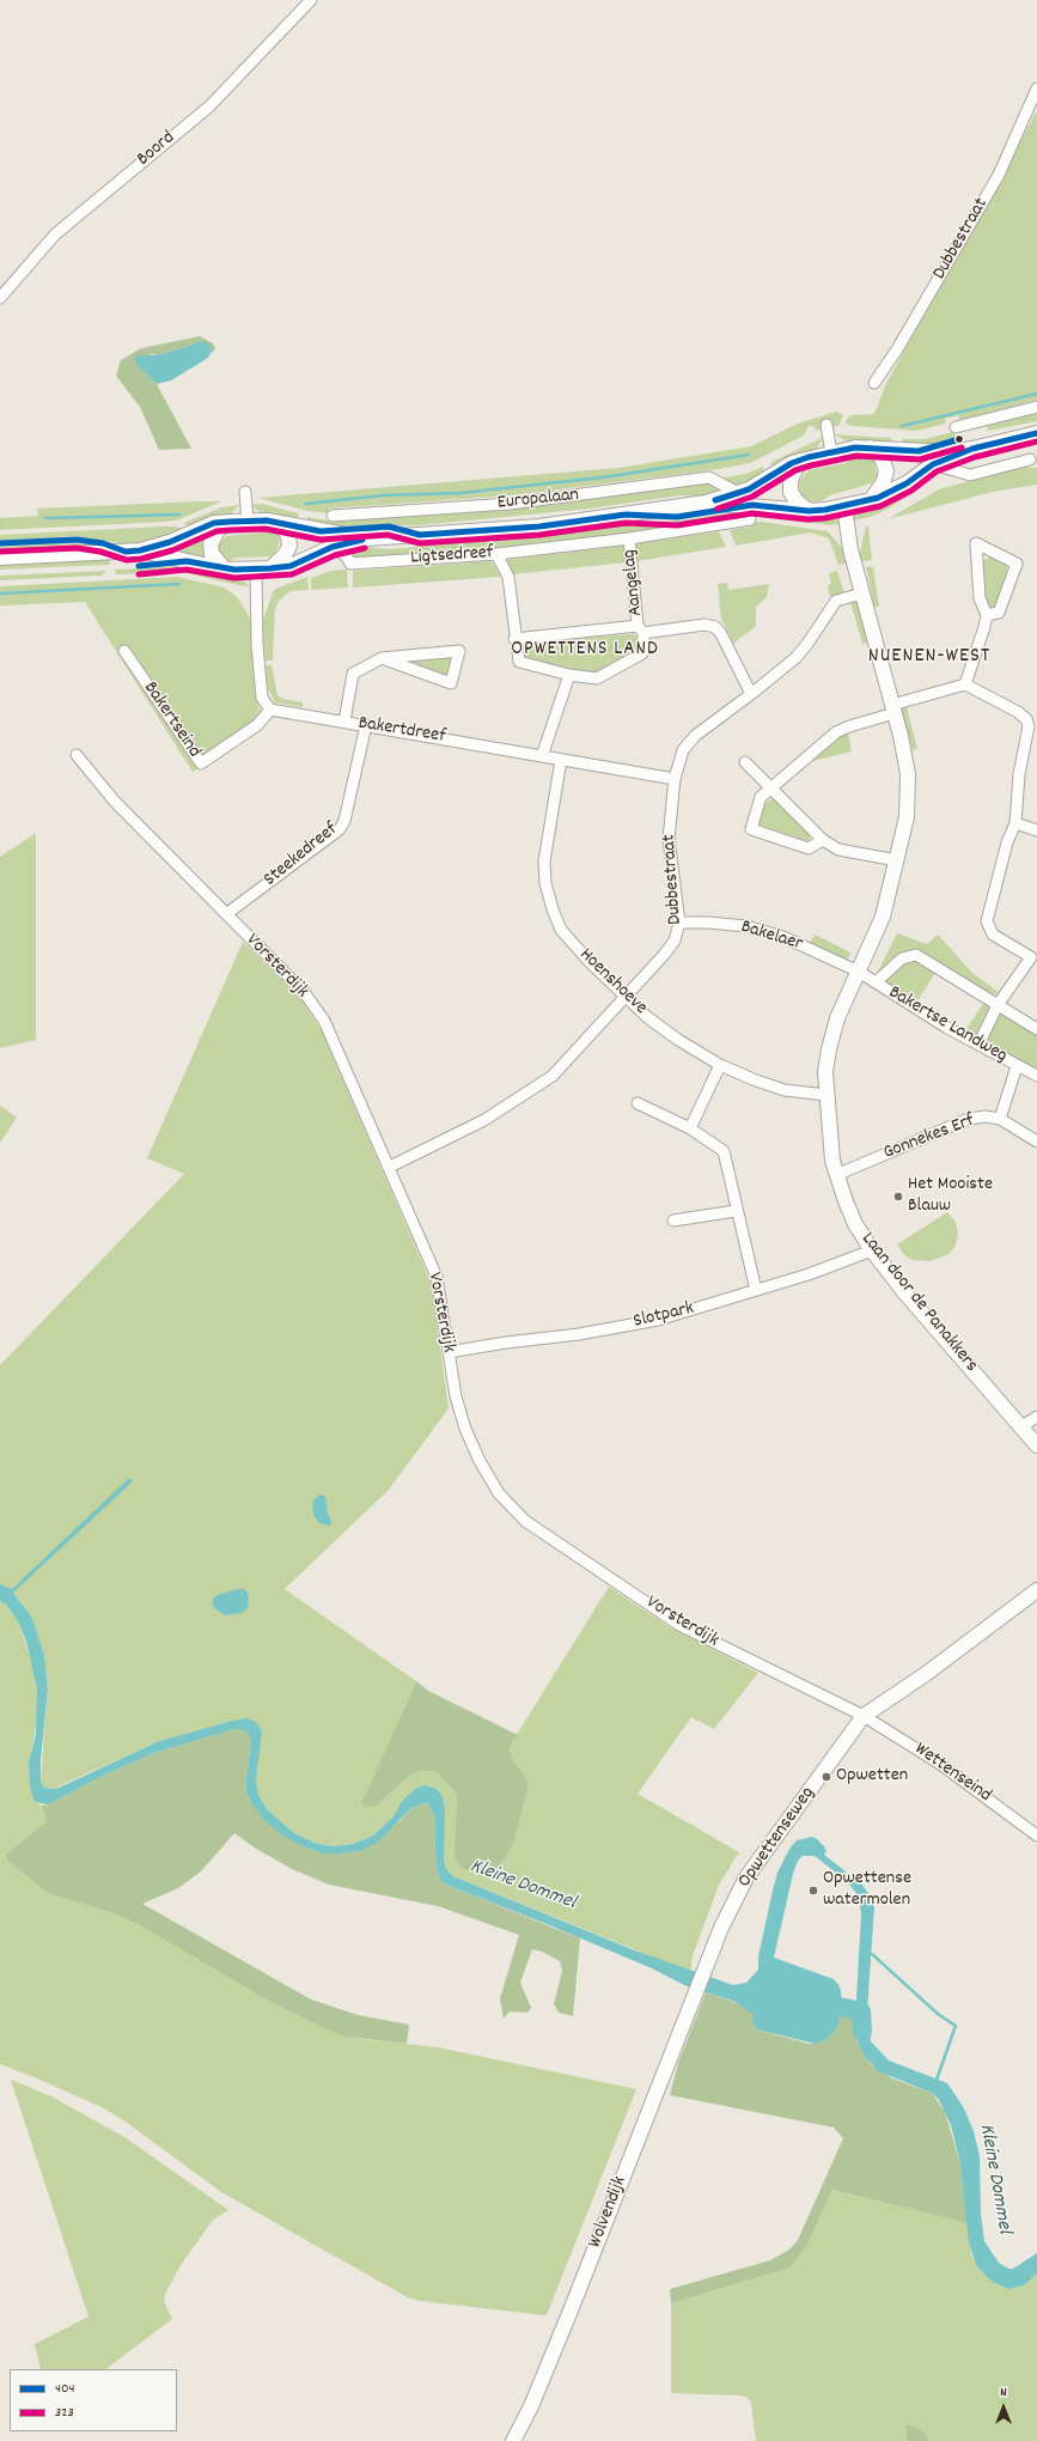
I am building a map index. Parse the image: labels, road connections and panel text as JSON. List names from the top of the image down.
{
  "streets": {
    "street": [
      "Boord",
      "Dubbestraat",
      "Europalaan",
      "Ligtsedreef",
      "Aangelag",
      "Bakertseind",
      "Bakertdreef",
      "Steekedreef",
      "Bakelaer",
      "Vorsterdijk",
      "Hoenshoeve",
      "Bakertse Landweg",
      "Gonnekes Erf",
      "Laan door de Panakkers",
      "Slotpark",
      "Wettenseind",
      "Opwettenseweg",
      "Wolvendijk"
    ]
  },
  "crossings": [
    ["Dubbestraat", "Aangelag"],
    ["Dubbestraat", "Bakertdreef"],
    ["Dubbestraat", "Bakelaer"],
    ["Dubbestraat", "Vorsterdijk"],
    ["Dubbestraat", "Hoenshoeve"],
    ["Dubbestraat", "Laan door de Panakkers"],
    ["Europalaan", "Ligtsedreef"],
    ["Europalaan", "Laan door de Panakkers"],
    ["Ligtsedreef", "Aangelag"],
    ["Bakertseind", "Bakertdreef"],
    ["Bakertdreef", "Steekedreef"],
    ["Bakertdreef", "Hoenshoeve"],
    ["Steekedreef", "Vorsterdijk"],
    ["Bakelaer", "Bakertse Landweg"],
    ["Bakelaer", "Laan door de Panakkers"],
    ["Vorsterdijk", "Slotpark"],
    ["Vorsterdijk", "Wettenseind"],
    ["Vorsterdijk", "Opwettenseweg"],
    ["Hoenshoeve", "Laan door de Panakkers"],
    ["Bakertse Landweg", "Gonnekes Erf"],
    ["Bakertse Landweg", "Laan door de Panakkers"],
    ["Gonnekes Erf", "Laan door de Panakkers"],
    ["Laan door de Panakkers", "Slotpark"],
    ["Wettenseind", "Opwettenseweg"],
    ["Opwettenseweg", "Wolvendijk"]
  ],
  "districts": ["OPWETTENS LAND", "NUENEN-WEST"],
  "water": ["Kleine Dommel"],
  "places": ["Het Mooiste Blauw", "Opwetten", "Opwettense watermolen"],
  "lines": ["transit line 404", "transit line 323"],
  "legend": ["404", "323"],
  "north": "top"
}
